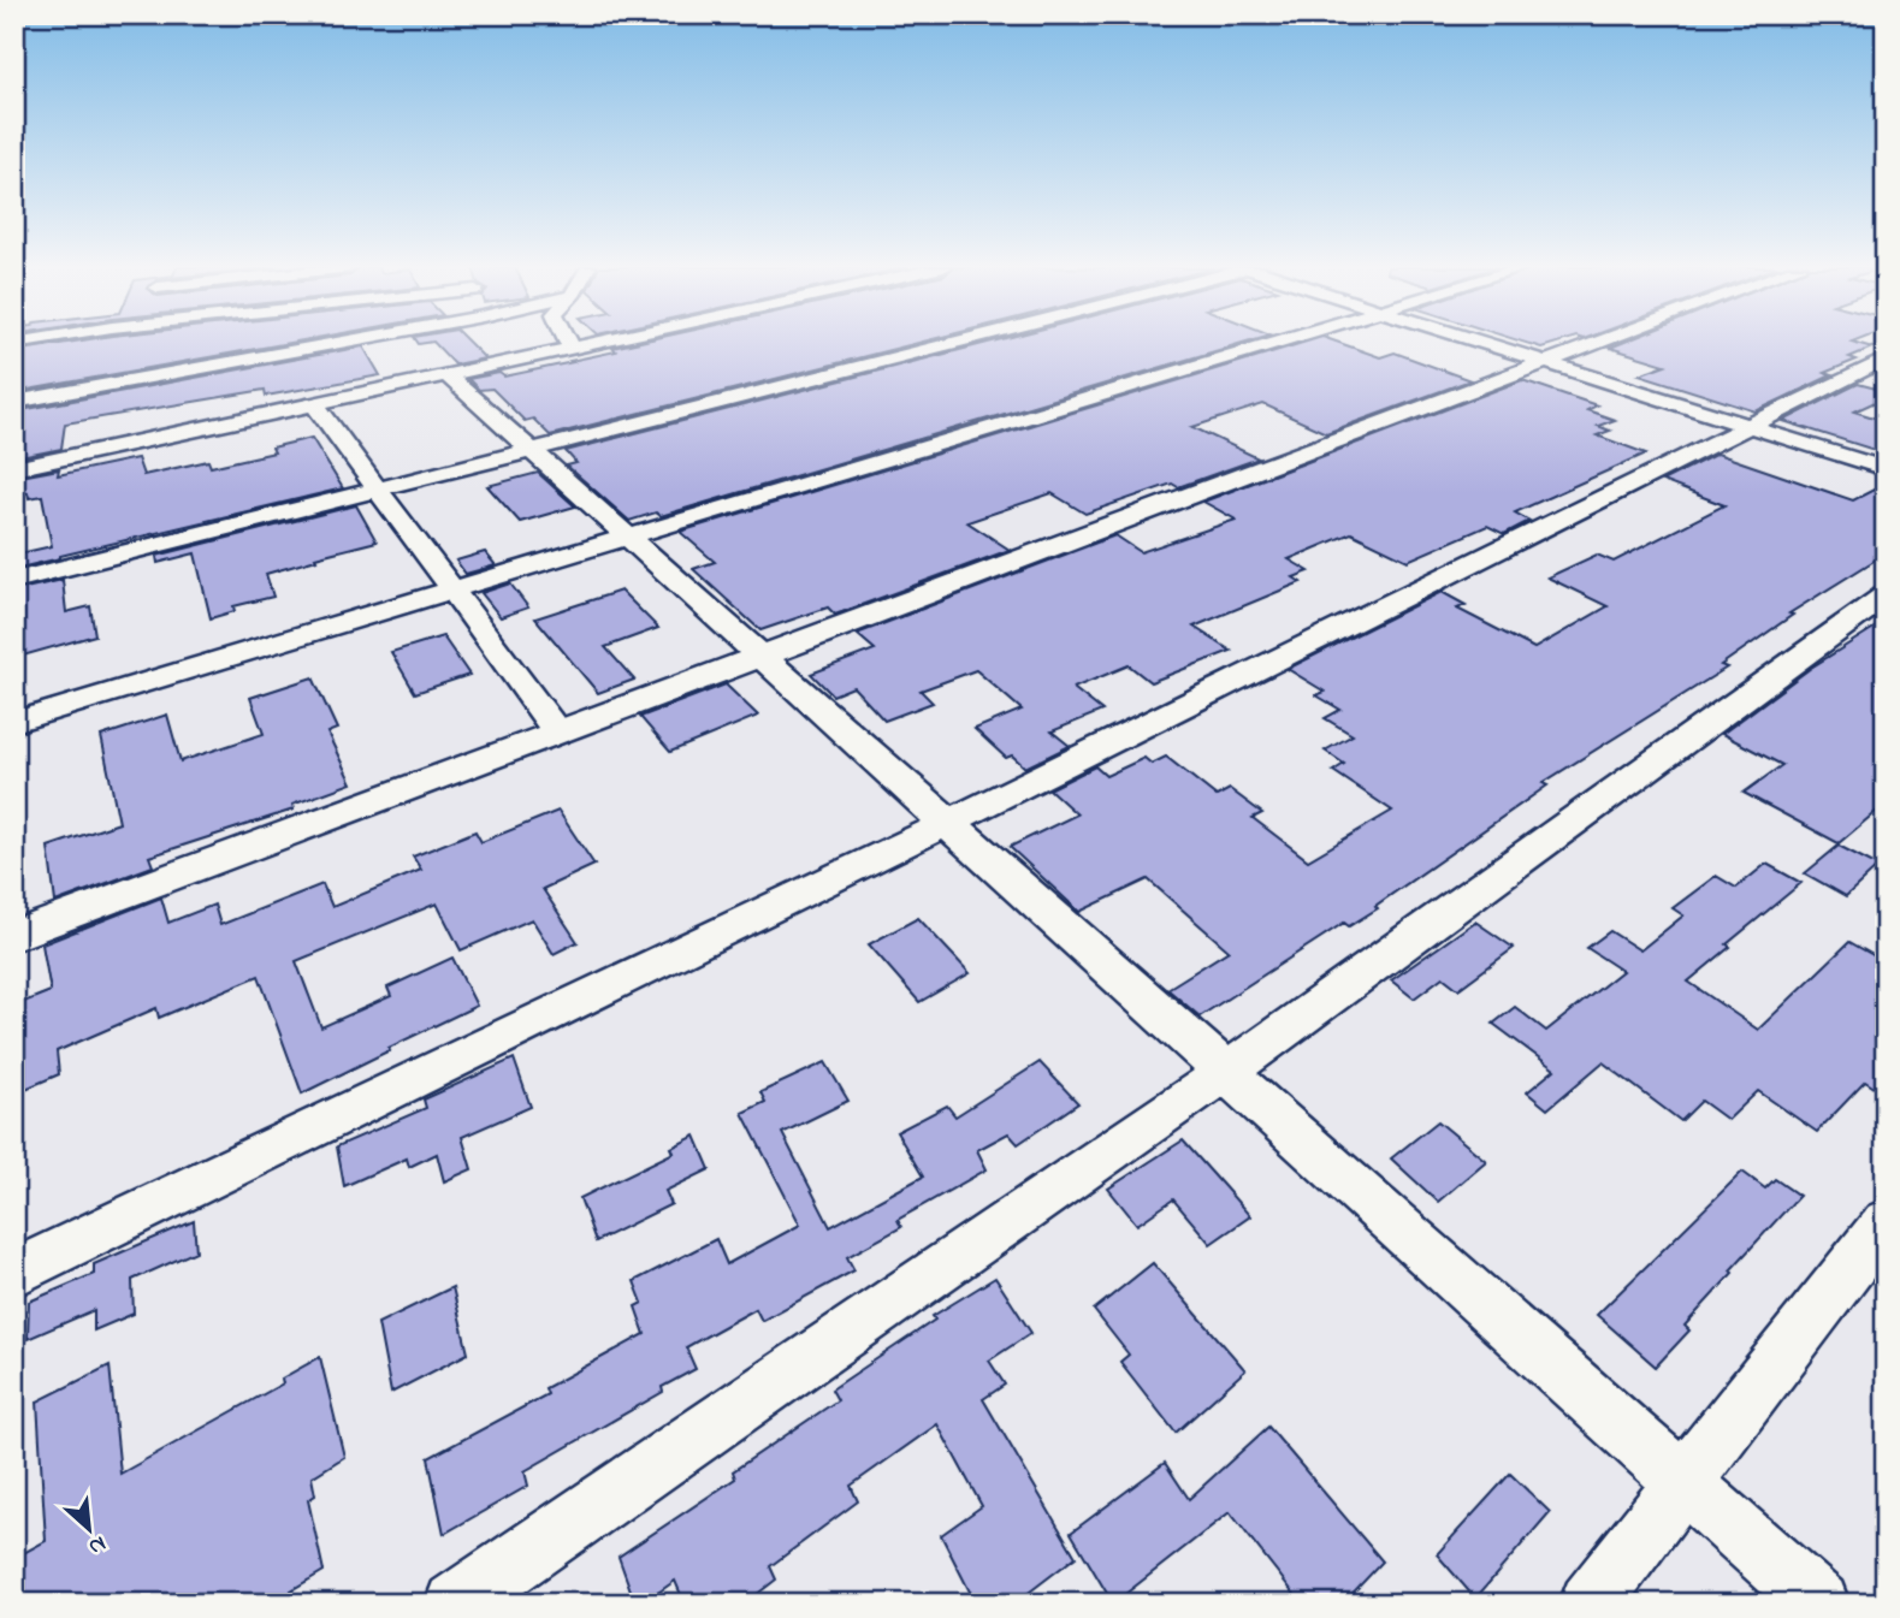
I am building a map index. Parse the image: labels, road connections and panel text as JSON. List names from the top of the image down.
{
  "north": "bottom right"
}
